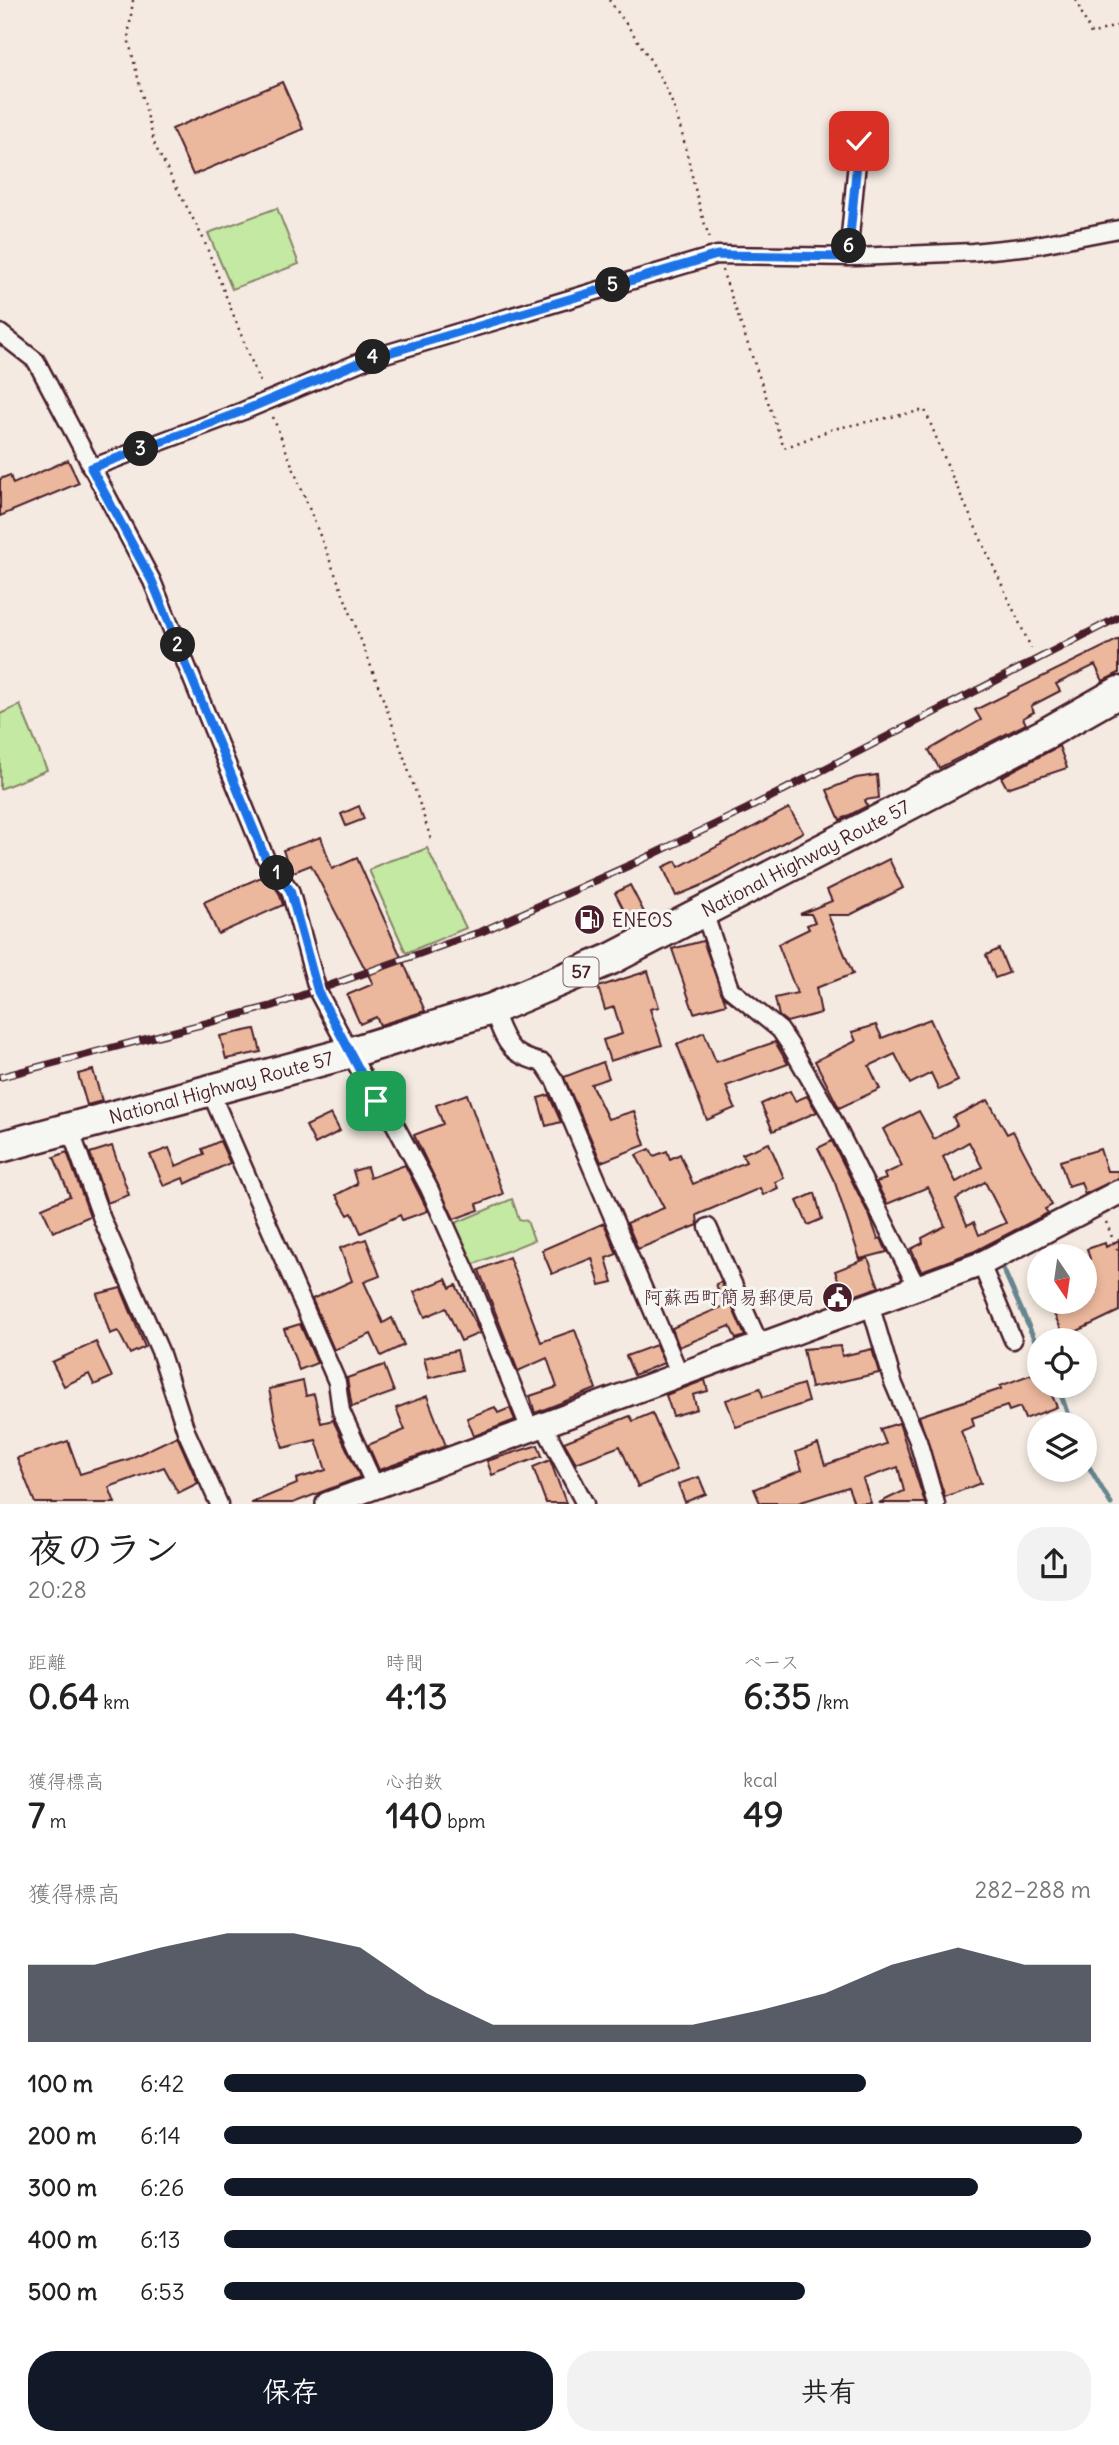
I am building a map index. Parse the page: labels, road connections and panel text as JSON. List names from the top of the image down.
{
  "streets": {
    "highway": ["National Highway Route 57", "57"]
  },
  "places": {
    "fuel station": ["ENEOS"],
    "public building": ["阿蘇西町簡易郵便局"]
  },
  "north": "bottom",
  "page": {
    "pins": [
      "6",
      "5",
      "4",
      "3",
      "2",
      "1"
    ],
    "heading": ["夜のラン", "20:28"],
    "stats": [
      ["距離", "0.64 km"],
      ["時間", "4:13"],
      ["ペース", "6:35 /km"],
      ["獲得標高", "7 m"],
      ["心拍数", "140 bpm"],
      ["kcal", "49"]
    ],
    "chart": ["獲得標高", "282–288 m"],
    "list": [
      {
        "name": "100 m",
        "note": "6:42"
      },
      {
        "name": "200 m",
        "note": "6:14"
      },
      {
        "name": "300 m",
        "note": "6:26"
      },
      {
        "name": "400 m",
        "note": "6:13"
      },
      {
        "name": "500 m",
        "note": "6:53"
      }
    ],
    "buttons": ["保存", "共有"]
  }
}
